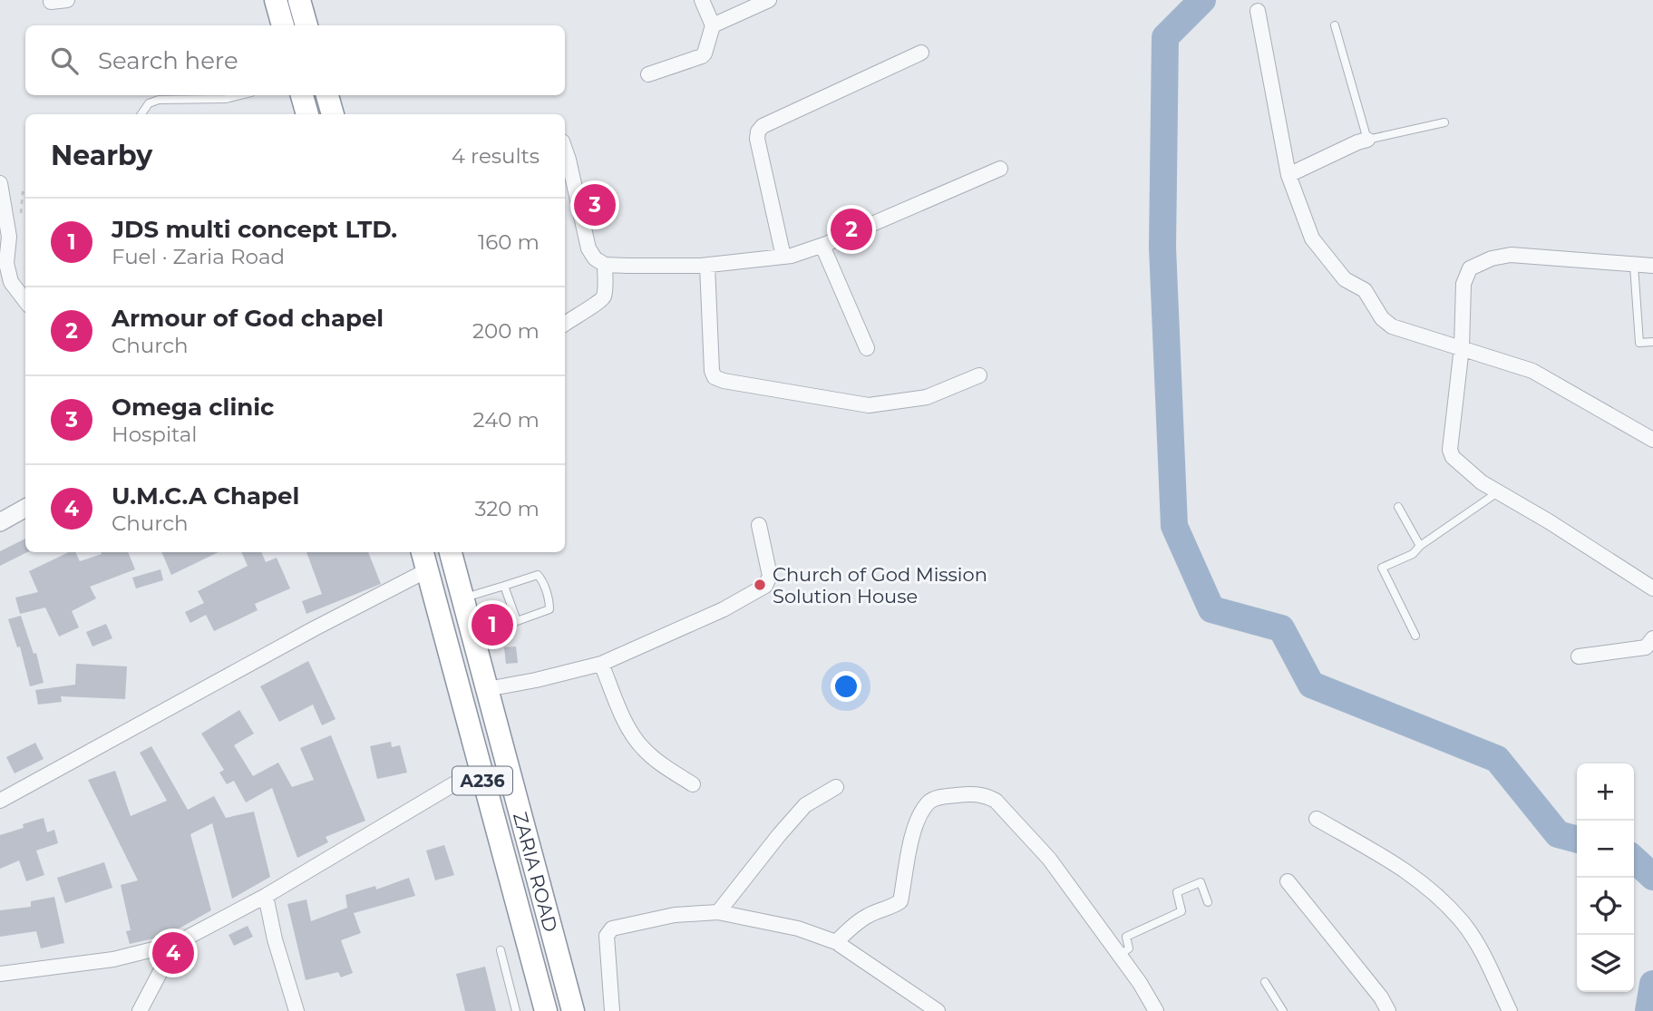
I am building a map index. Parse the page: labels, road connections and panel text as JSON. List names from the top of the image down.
{
  "streets": {
    "highway": ["A236", "ZARIA ROAD"]
  },
  "places": ["Church of God Mission Solution House"],
  "page": {
    "search": "Search here",
    "heading": ["Nearby", "4 results"],
    "pins": [
      "3",
      "2",
      "1",
      "4"
    ],
    "list": [
      {
        "mark": "1",
        "name": "JDS multi concept LTD.",
        "note": "Fuel · Zaria Road",
        "value": "160 m"
      },
      {
        "mark": "2",
        "name": "Armour of God chapel",
        "note": "Church",
        "value": "200 m"
      },
      {
        "mark": "3",
        "name": "Omega clinic",
        "note": "Hospital",
        "value": "240 m"
      },
      {
        "mark": "4",
        "name": "U.M.C.A Chapel",
        "note": "Church",
        "value": "320 m"
      }
    ],
    "map_buttons": ["+", "−"]
  }
}
